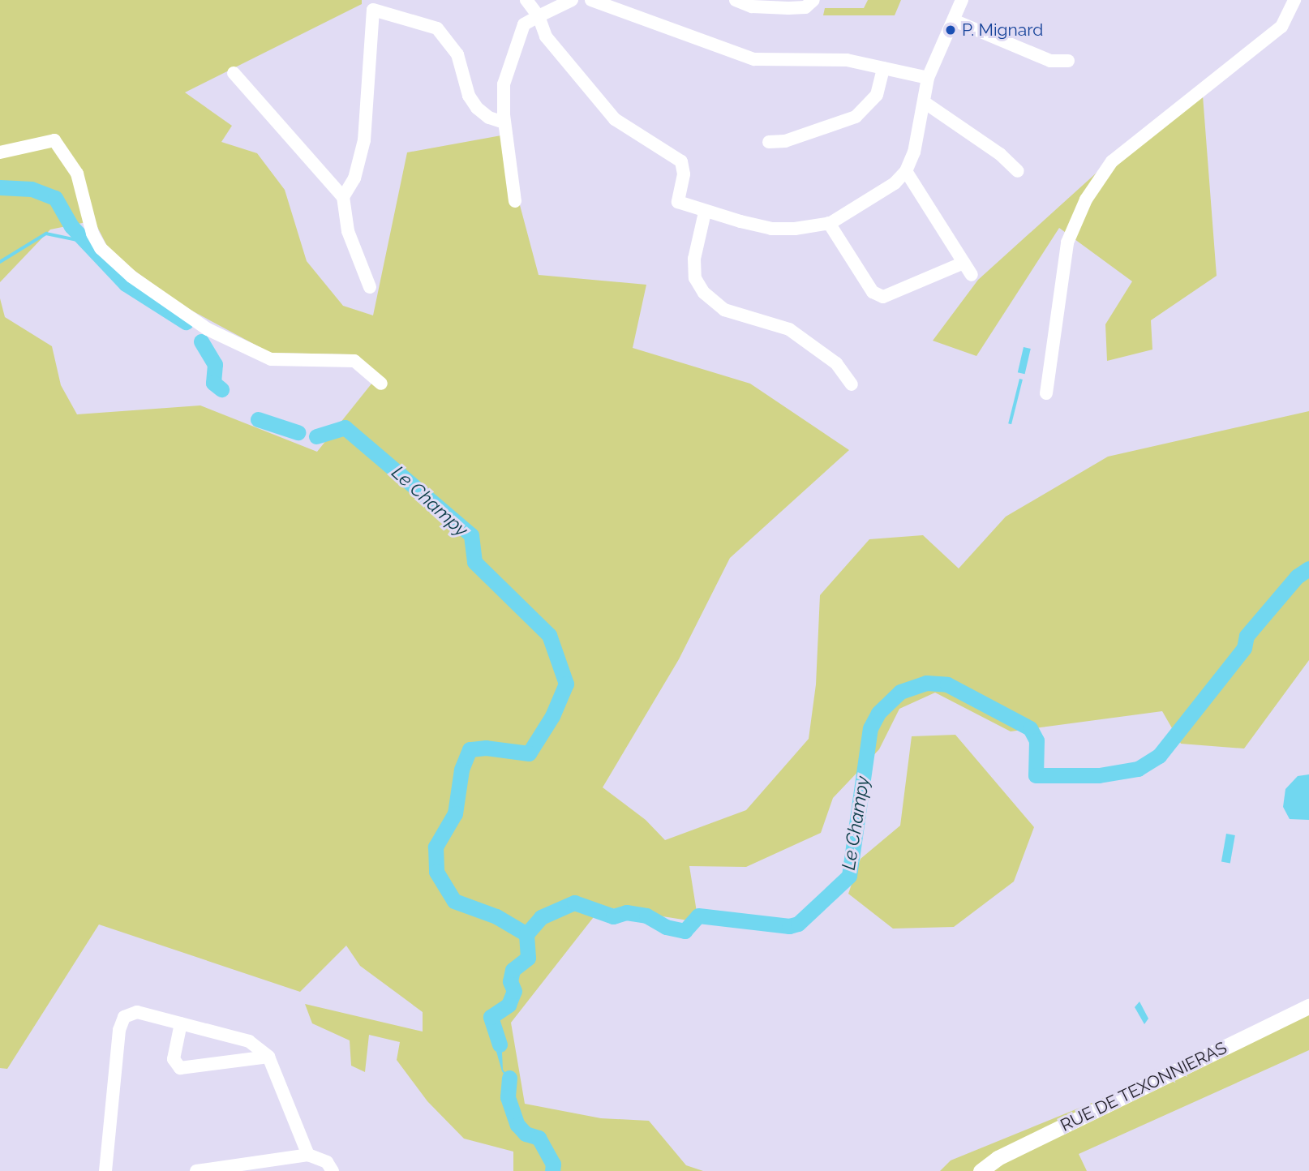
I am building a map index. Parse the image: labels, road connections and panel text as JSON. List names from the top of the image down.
{
  "streets": {
    "main road": ["RUE DE TEXONNIERAS"]
  },
  "water": ["Le Champy"],
  "places": ["P. Mignard"]
}
